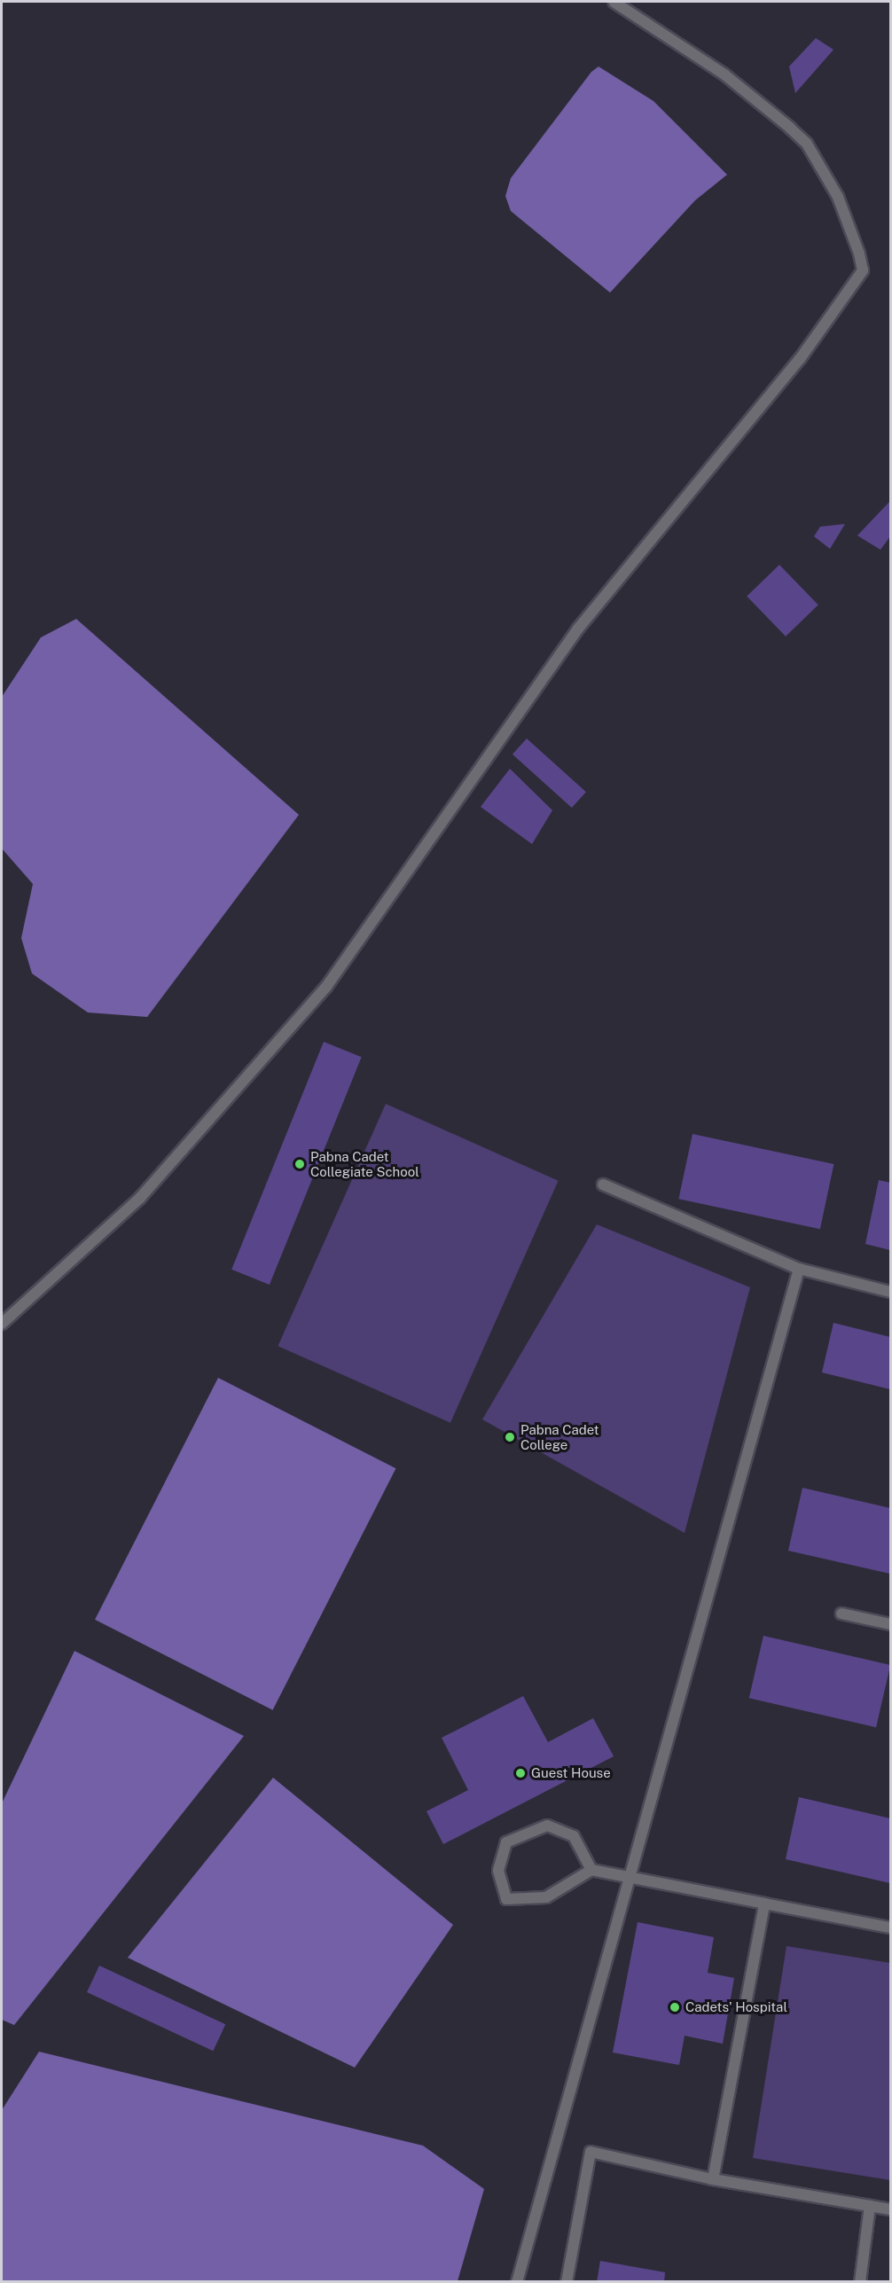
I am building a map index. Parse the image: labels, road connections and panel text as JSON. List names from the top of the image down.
{
  "places": [
    "Pabna Cadet Collegiate School",
    "Pabna Cadet College",
    "Guest House",
    "Cadets' Hospital"
  ]
}
